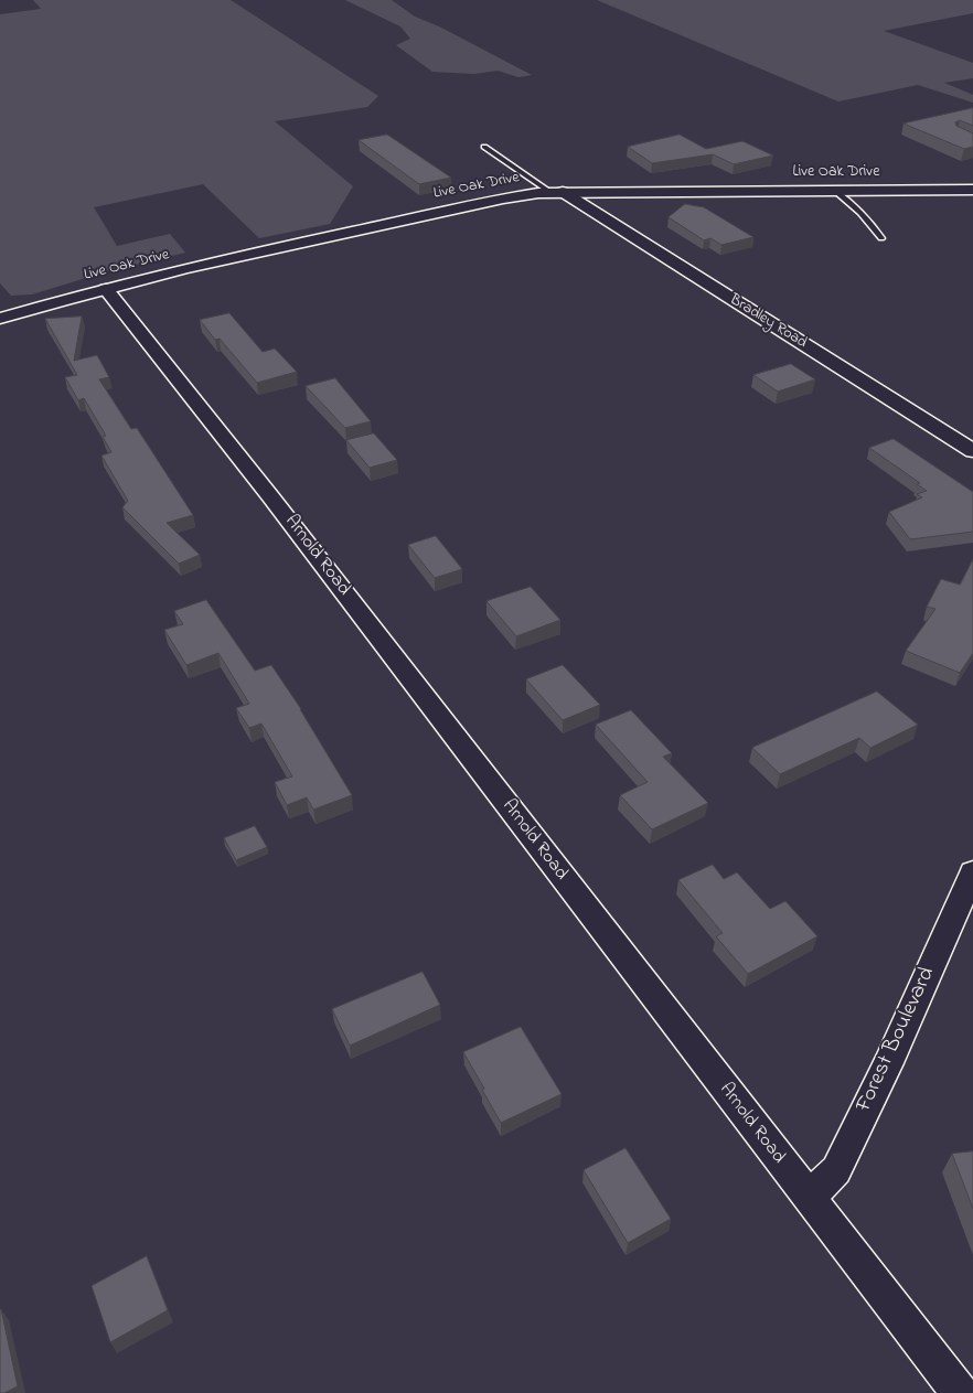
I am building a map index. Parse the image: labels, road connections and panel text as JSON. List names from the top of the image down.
{
  "streets": {
    "main road": ["Live Oak Drive", "Bradley Road"],
    "street": ["Arnold Road", "Forest Boulevard"]
  },
  "crossings": [
    ["Live Oak Drive", "Bradley Road"],
    ["Live Oak Drive", "Arnold Road"],
    ["Arnold Road", "Forest Boulevard"]
  ]
}
